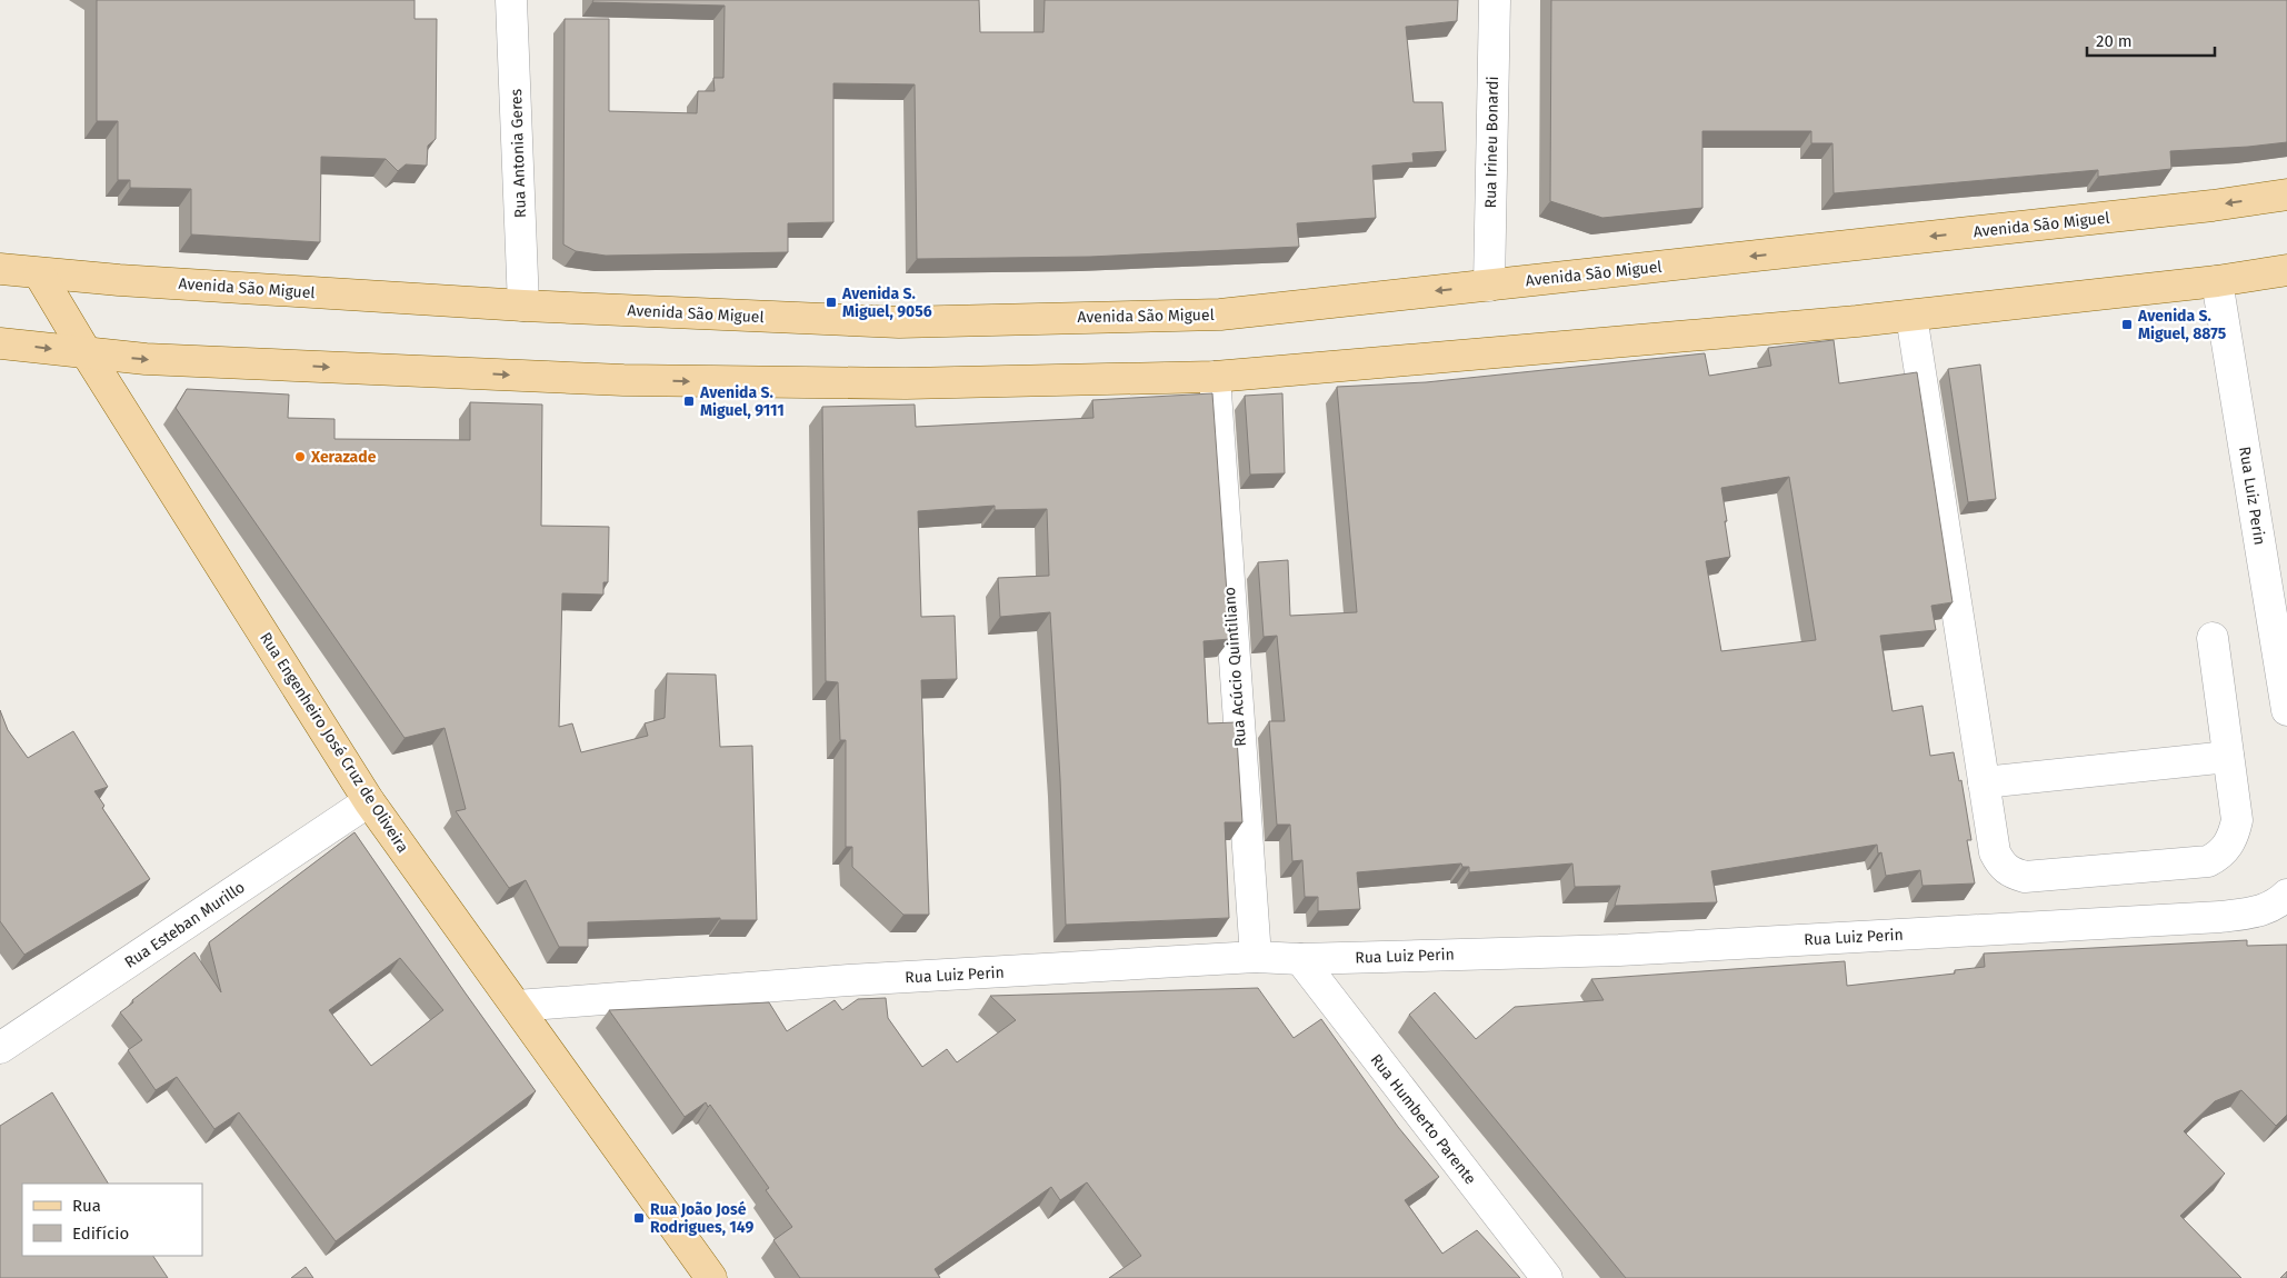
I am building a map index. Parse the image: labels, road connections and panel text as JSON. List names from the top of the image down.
{
  "streets": {
    "main road": ["Avenida São Miguel", "Rua Engenheiro José Cruz de Oliveira"],
    "street": [
      "Rua Irineu Bonardi",
      "Rua Antonia Geres",
      "Rua Luiz Perin",
      "Rua Acúcio Quintiliano",
      "Rua Esteban Murillo",
      "Rua Humberto Parente"
    ]
  },
  "crossings": [
    ["Rua Irineu Bonardi", "Avenida São Miguel"],
    ["Rua Antonia Geres", "Avenida São Miguel"],
    ["Avenida São Miguel", "Rua Engenheiro José Cruz de Oliveira"],
    ["Rua Luiz Perin", "Rua Acúcio Quintiliano"],
    ["Rua Luiz Perin", "Rua Engenheiro José Cruz de Oliveira"],
    ["Rua Luiz Perin", "Rua Humberto Parente"],
    ["Rua Engenheiro José Cruz de Oliveira", "Rua Esteban Murillo"]
  ],
  "places": {
    "transit": [
      "Avenida S. Miguel, 9056",
      "Avenida S. Miguel, 8875",
      "Avenida S. Miguel, 9111",
      "Rua João José Rodrigues, 149"
    ],
    "other": ["Xerazade"]
  },
  "legend": ["Rua", "Edifício"],
  "scale_bar": "20 m"
}
